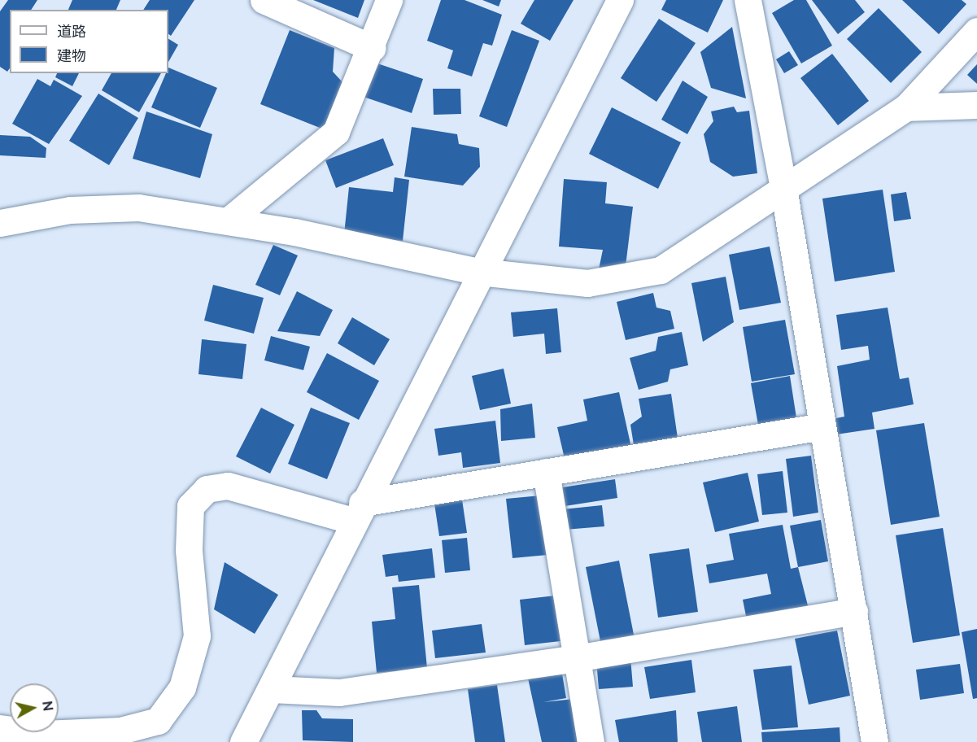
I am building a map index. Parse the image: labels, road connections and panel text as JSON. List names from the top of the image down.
{
  "legend": ["道路", "建物"],
  "north": "right"
}
